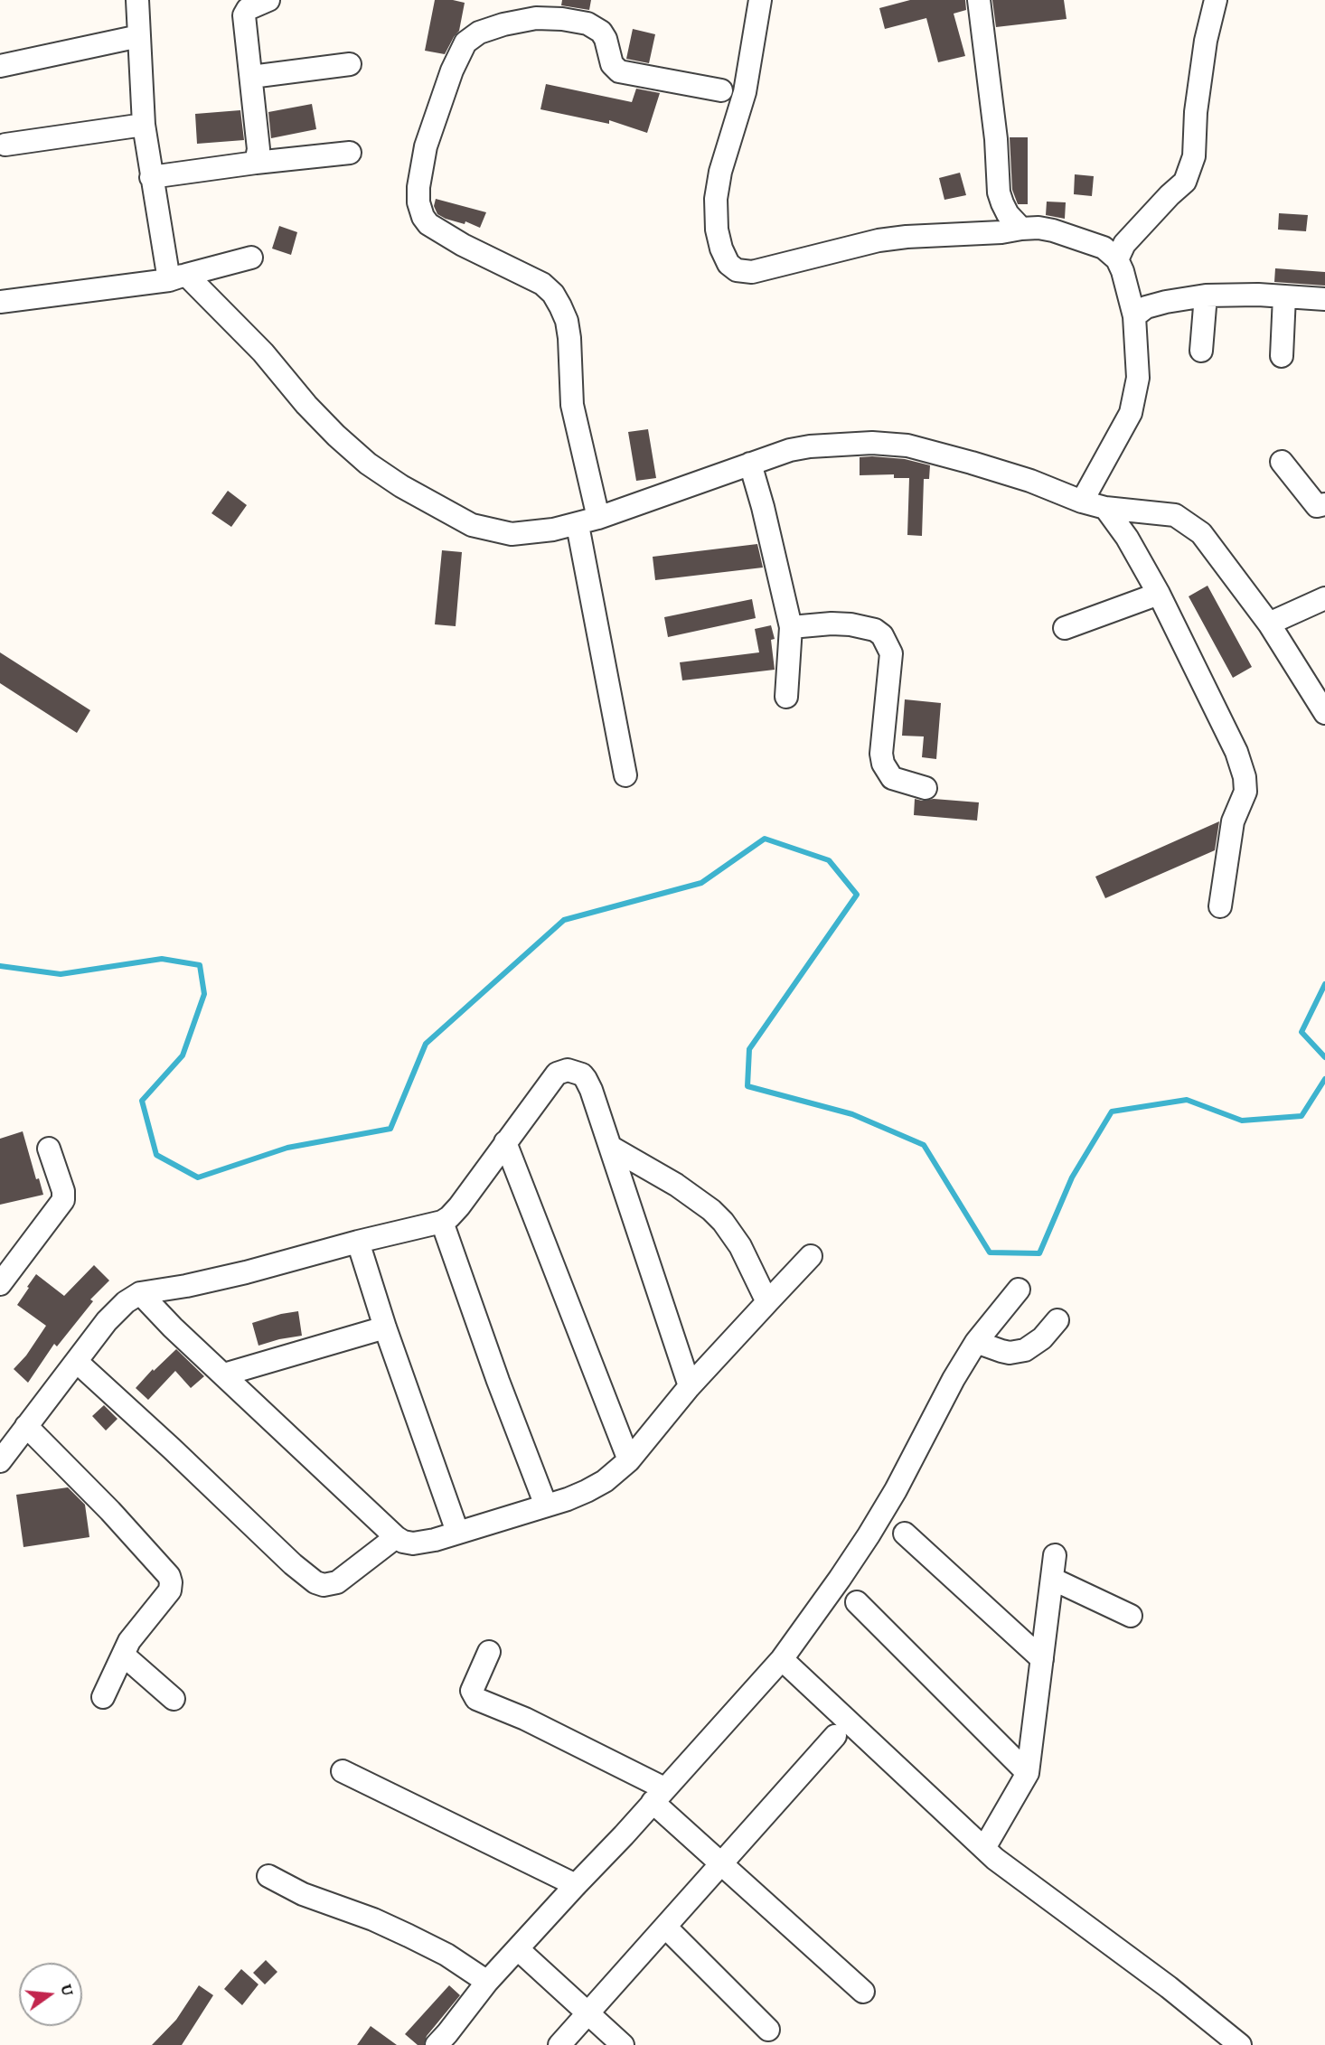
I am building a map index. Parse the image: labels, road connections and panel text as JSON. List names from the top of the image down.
{
  "north": "right"
}
